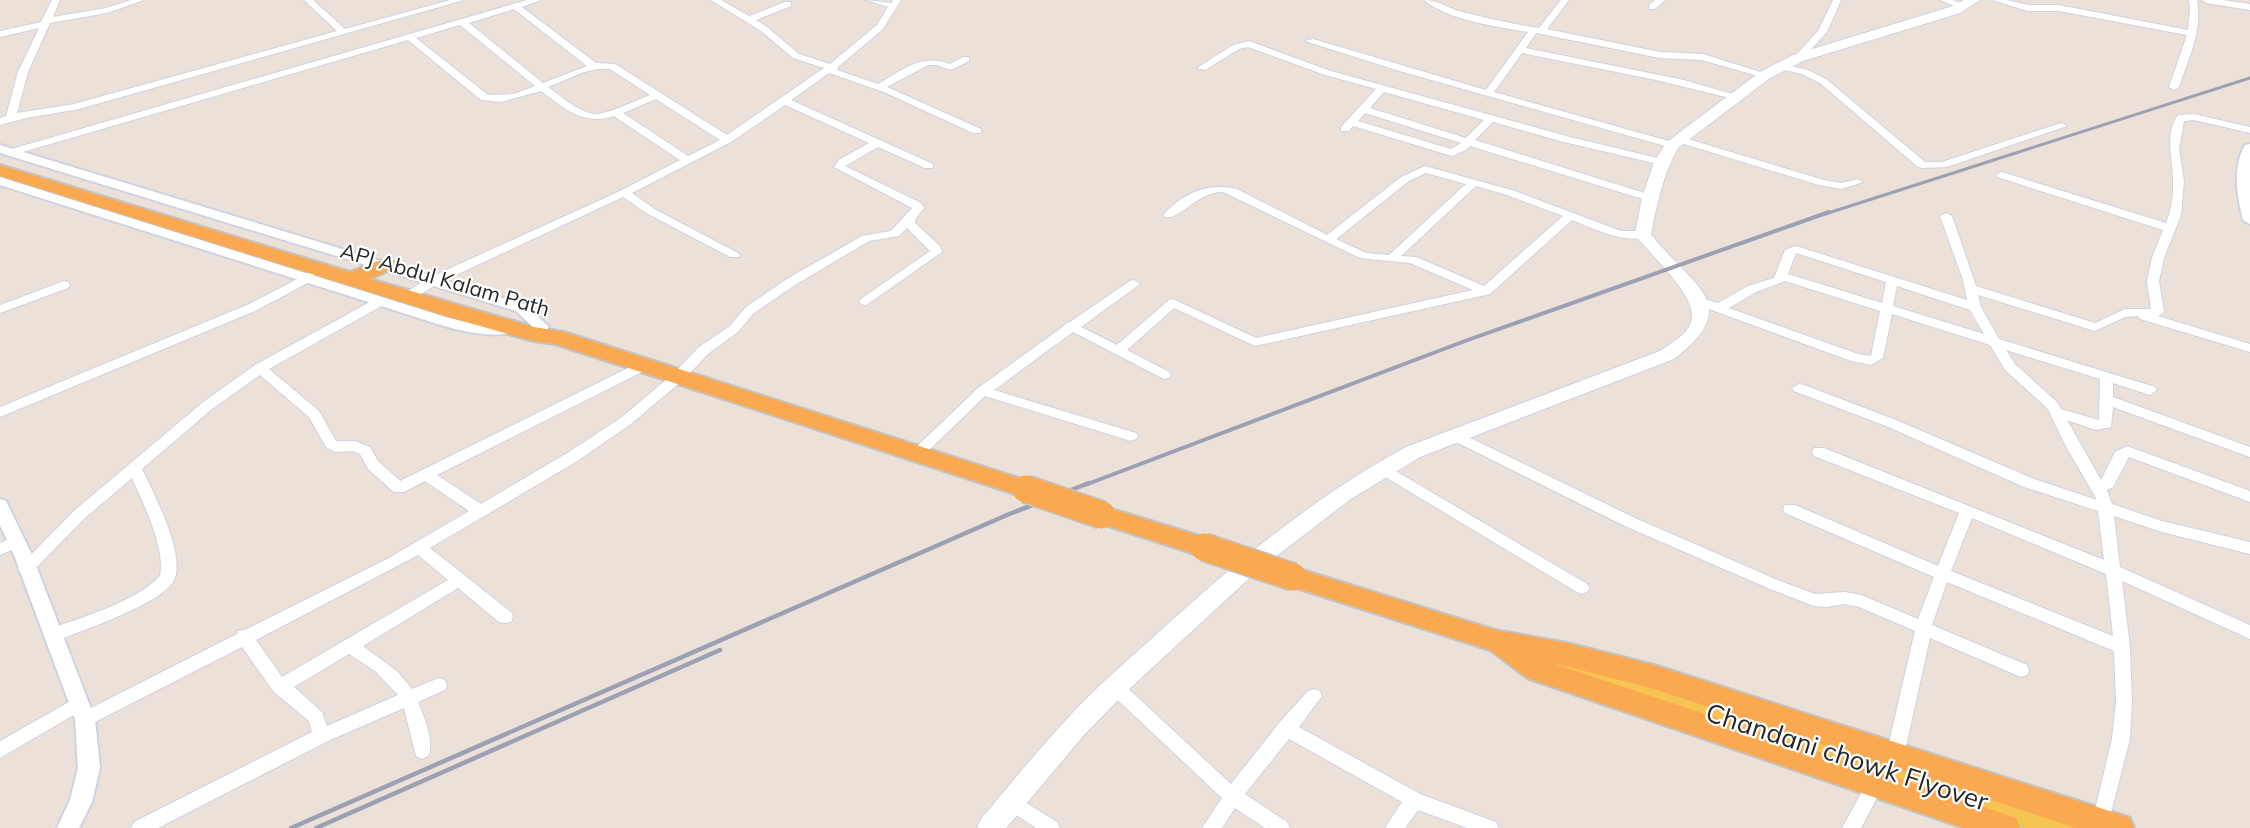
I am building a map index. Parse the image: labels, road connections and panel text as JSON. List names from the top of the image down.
{
  "streets": {
    "highway": ["APJ Abdul Kalam Path"],
    "main road": ["Chandani chowk Flyover"]
  }
}
